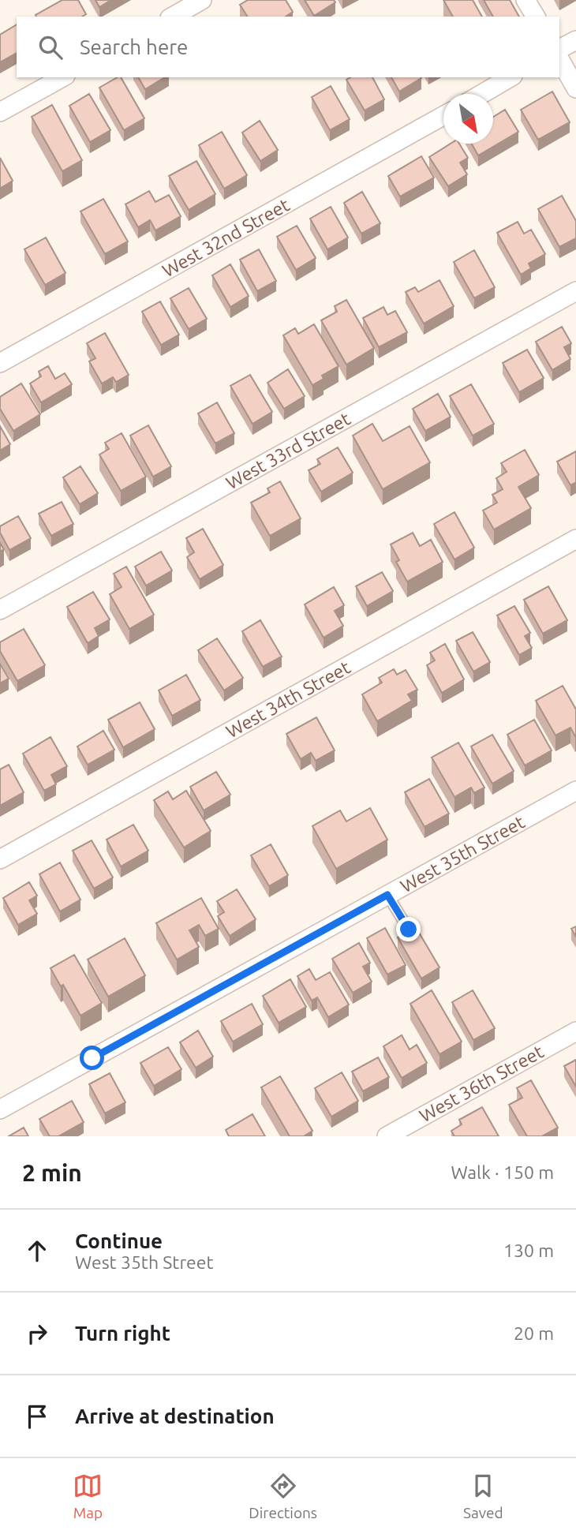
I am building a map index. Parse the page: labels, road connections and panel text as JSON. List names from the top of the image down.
{
  "streets": {
    "street": [
      "West 32nd Street",
      "West 33rd Street",
      "West 34th Street",
      "West 35th Street",
      "West 36th Street"
    ]
  },
  "north": "bottom right",
  "page": {
    "search": "Search here",
    "heading": ["2 min", "Walk · 150 m"],
    "list": [
      ["Continue", "West 35th Street", "130 m"],
      ["Turn right", "20 m"],
      "Arrive at destination"
    ],
    "nav": ["Map", "Directions", "Saved"]
  }
}
